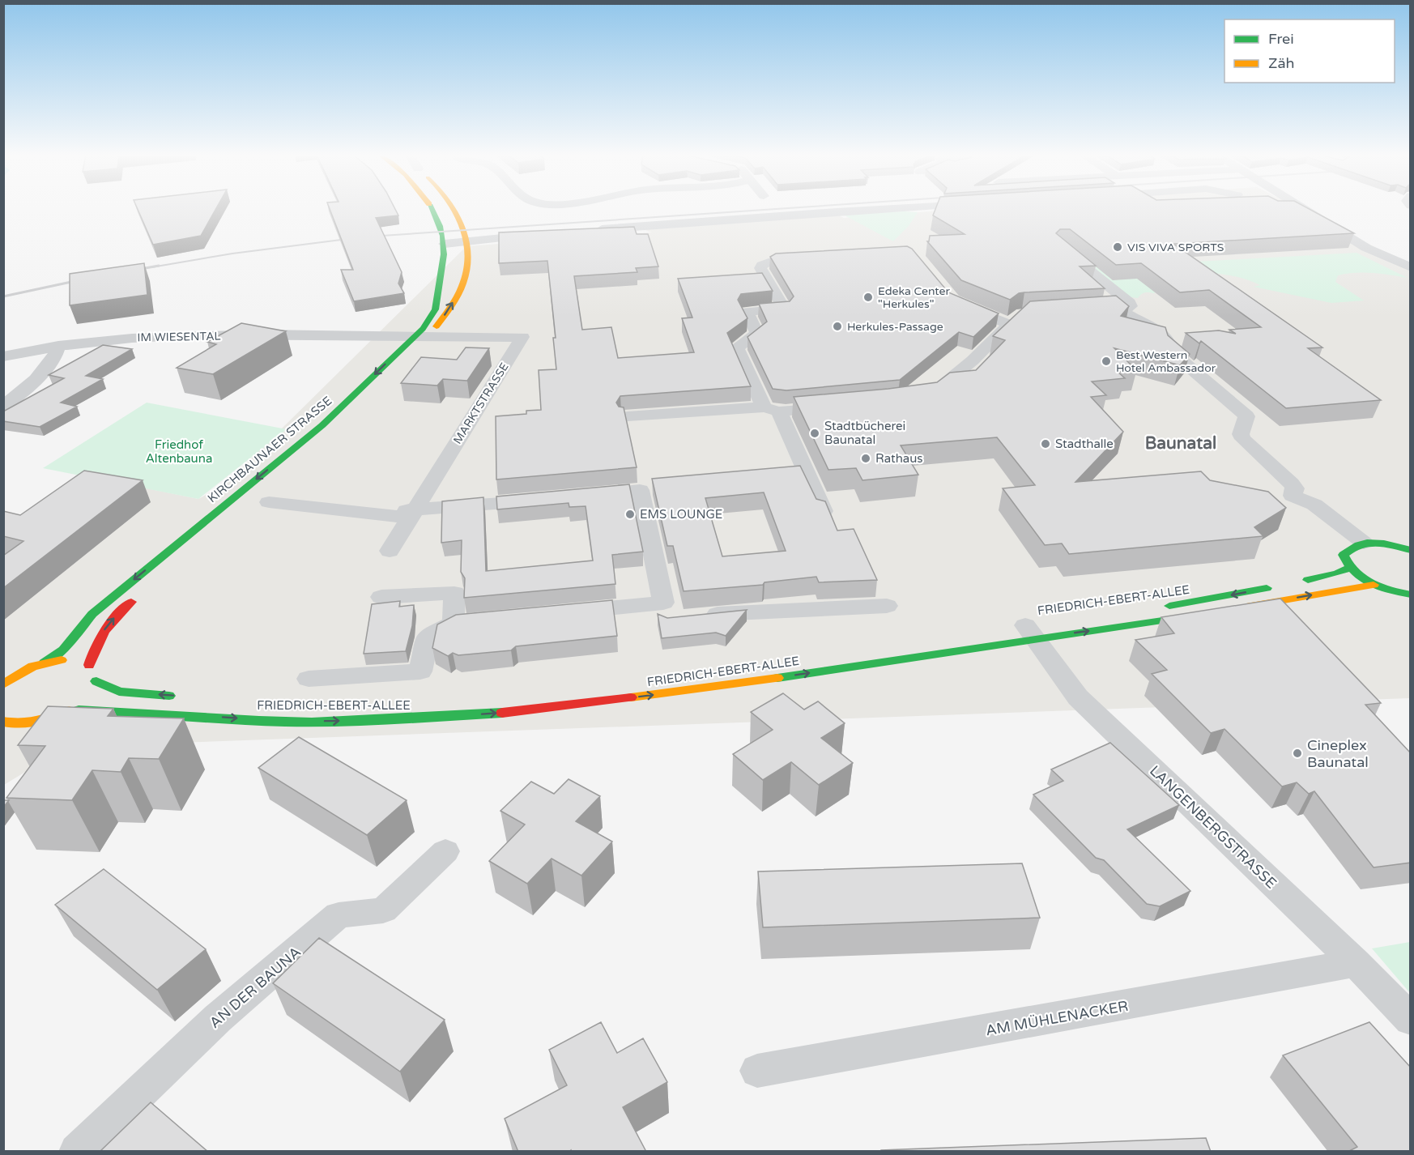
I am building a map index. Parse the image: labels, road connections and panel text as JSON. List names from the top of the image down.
{
  "streets": {
    "street": [
      "IM WIESENTAL",
      "MARKTSTRASSE",
      "KIRCHBAUNAER STRASSE",
      "FRIEDRICH-EBERT-ALLEE",
      "LANGENBERGSTRASSE",
      "AN DER BAUNA",
      "AM MÜHLENACKER"
    ]
  },
  "crossings": [
    ["IM WIESENTAL", "MARKTSTRASSE"],
    ["IM WIESENTAL", "KIRCHBAUNAER STRASSE"],
    ["MARKTSTRASSE", "KIRCHBAUNAER STRASSE"],
    ["FRIEDRICH-EBERT-ALLEE", "LANGENBERGSTRASSE"],
    ["LANGENBERGSTRASSE", "AM MÜHLENACKER"]
  ],
  "districts": ["Baunatal"],
  "parks": ["Friedhof Altenbauna"],
  "places": [
    "VIS VIVA SPORTS",
    "Edeka Center \"Herkules\"",
    "Herkules-Passage",
    "Best Western Hotel Ambassador",
    "Stadtbücherei Baunatal",
    "Stadthalle",
    "Rathaus",
    "EMS LOUNGE",
    "Cineplex Baunatal"
  ],
  "legend": ["Frei", "Zäh"]
}
